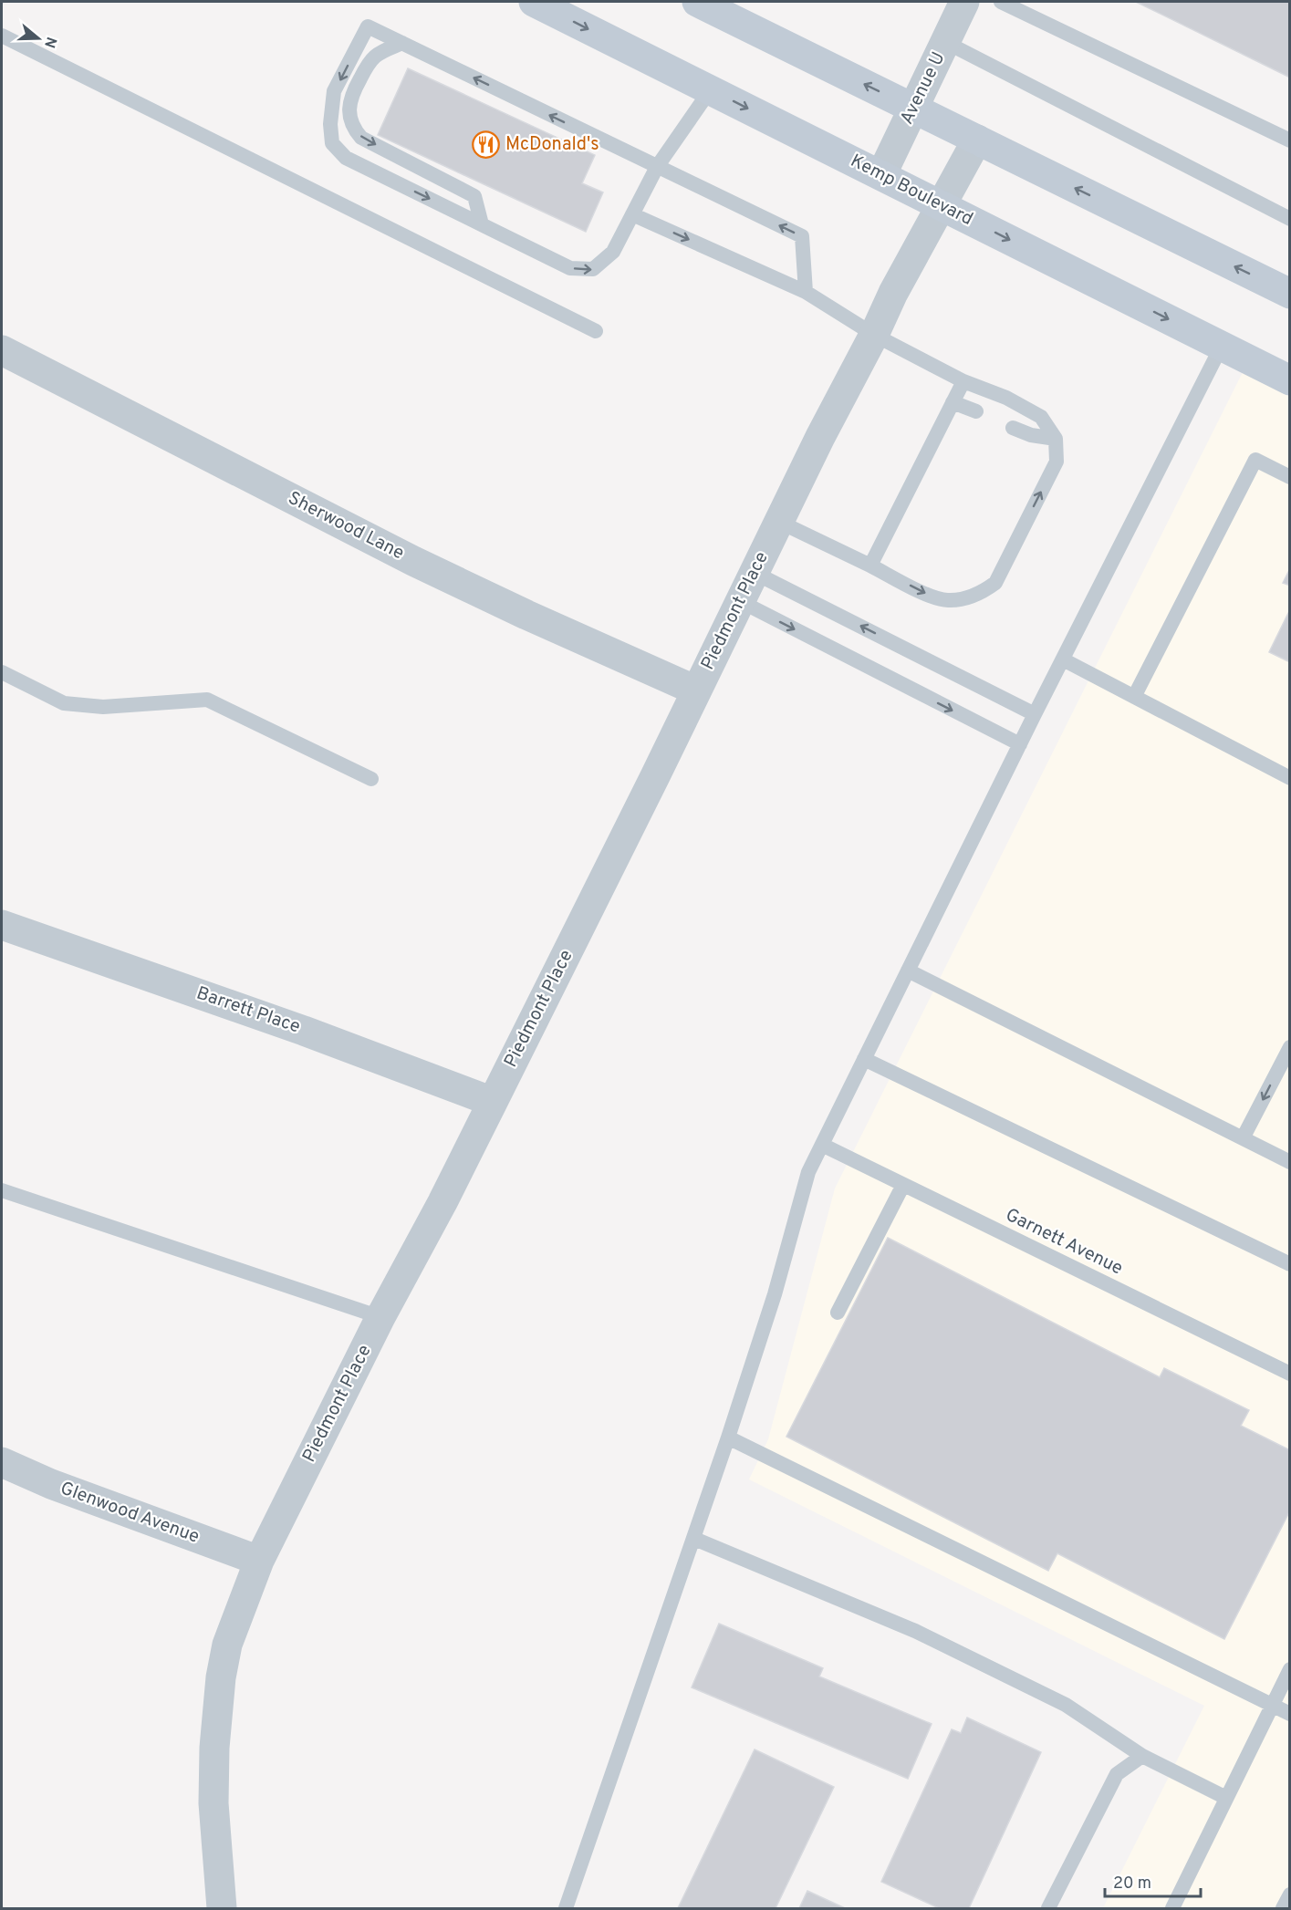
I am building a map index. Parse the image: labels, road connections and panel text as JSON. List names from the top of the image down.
{
  "streets": {
    "main road": ["Kemp Boulevard"],
    "street": [
      "Avenue U",
      "Sherwood Lane",
      "Piedmont Place",
      "Barrett Place",
      "Glenwood Avenue"
    ],
    "lane": ["Garnett Avenue"]
  },
  "crossings": [
    ["Avenue U", "Kemp Boulevard"],
    ["Kemp Boulevard", "Piedmont Place"],
    ["Sherwood Lane", "Piedmont Place"],
    ["Piedmont Place", "Barrett Place"],
    ["Piedmont Place", "Glenwood Avenue"]
  ],
  "places": {
    "restaurant": ["McDonald's"]
  },
  "scale_bar": "20 m",
  "north": "right"
}
